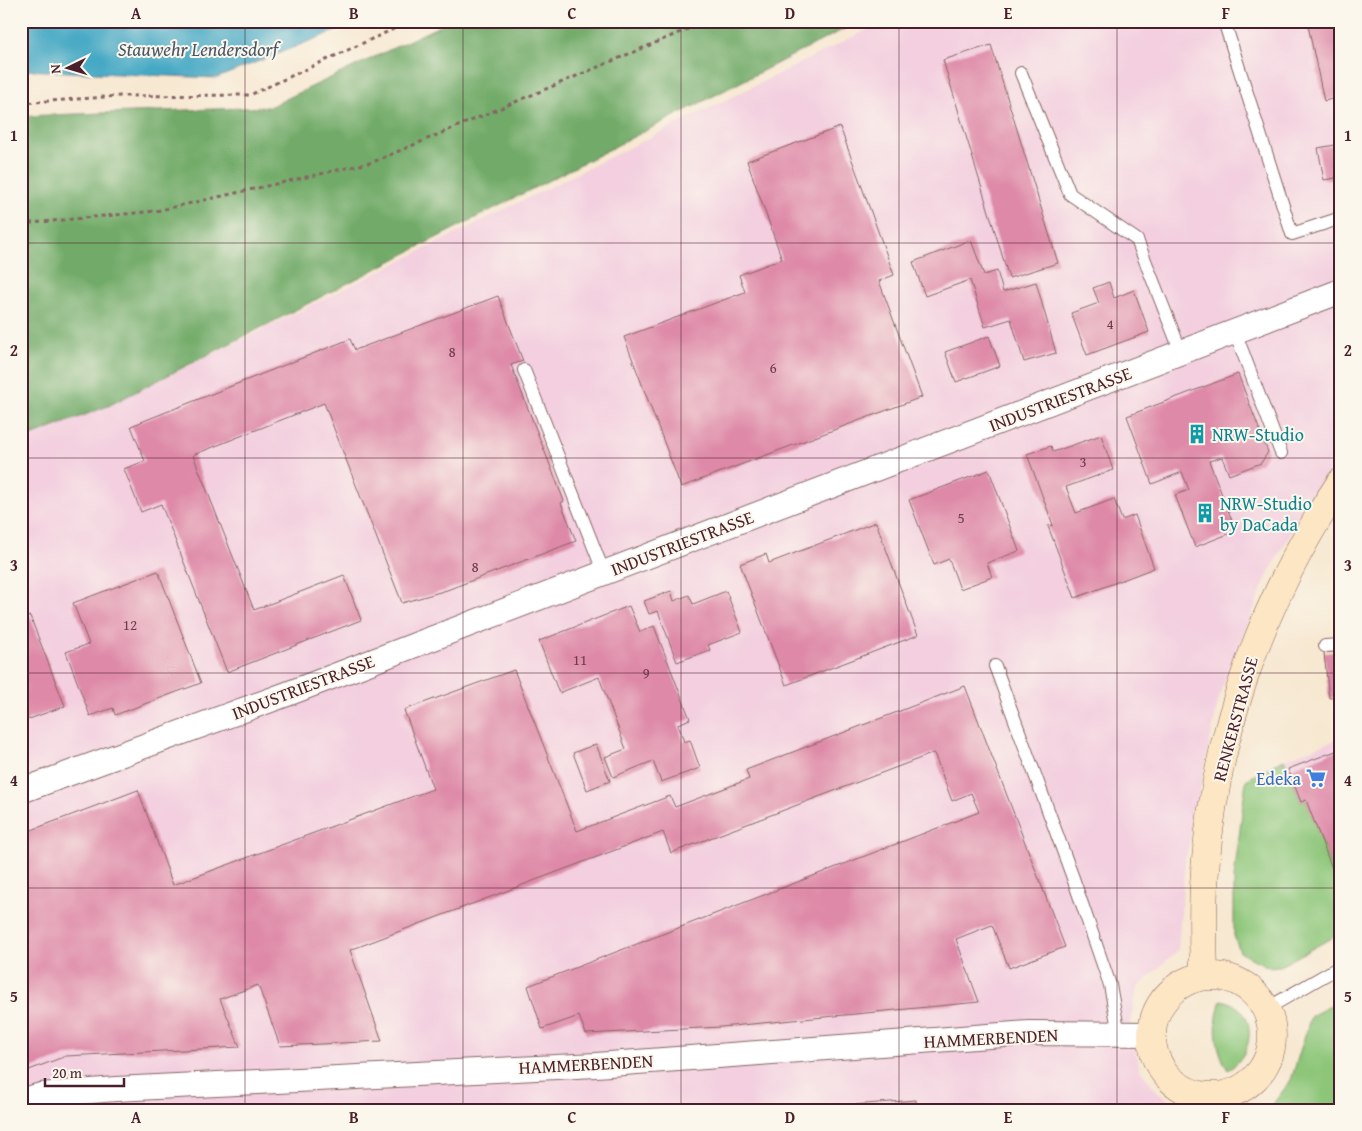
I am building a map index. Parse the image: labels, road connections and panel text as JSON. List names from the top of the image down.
{
  "streets": {
    "street": ["INDUSTRIESTRASSE", "RENKERSTRASSE", "HAMMERBENDEN"]
  },
  "crossings": [
    ["RENKERSTRASSE", "HAMMERBENDEN"]
  ],
  "water": ["Stauwehr Lendersdorf"],
  "places": {
    "building": ["NRW-Studio", "NRW-Studio by DaCada"],
    "supermarket": ["Edeka"]
  },
  "house_numbers": [
    "4",
    "8",
    "6",
    "3",
    "5",
    "8",
    "12",
    "11",
    "9"
  ],
  "scale_bar": "20 m",
  "north": "left",
  "grid": {
    "columns": [
      "A",
      "B",
      "C",
      "D",
      "E",
      "F"
    ],
    "rows": [
      "1",
      "2",
      "3",
      "4",
      "5"
    ]
  }
}
